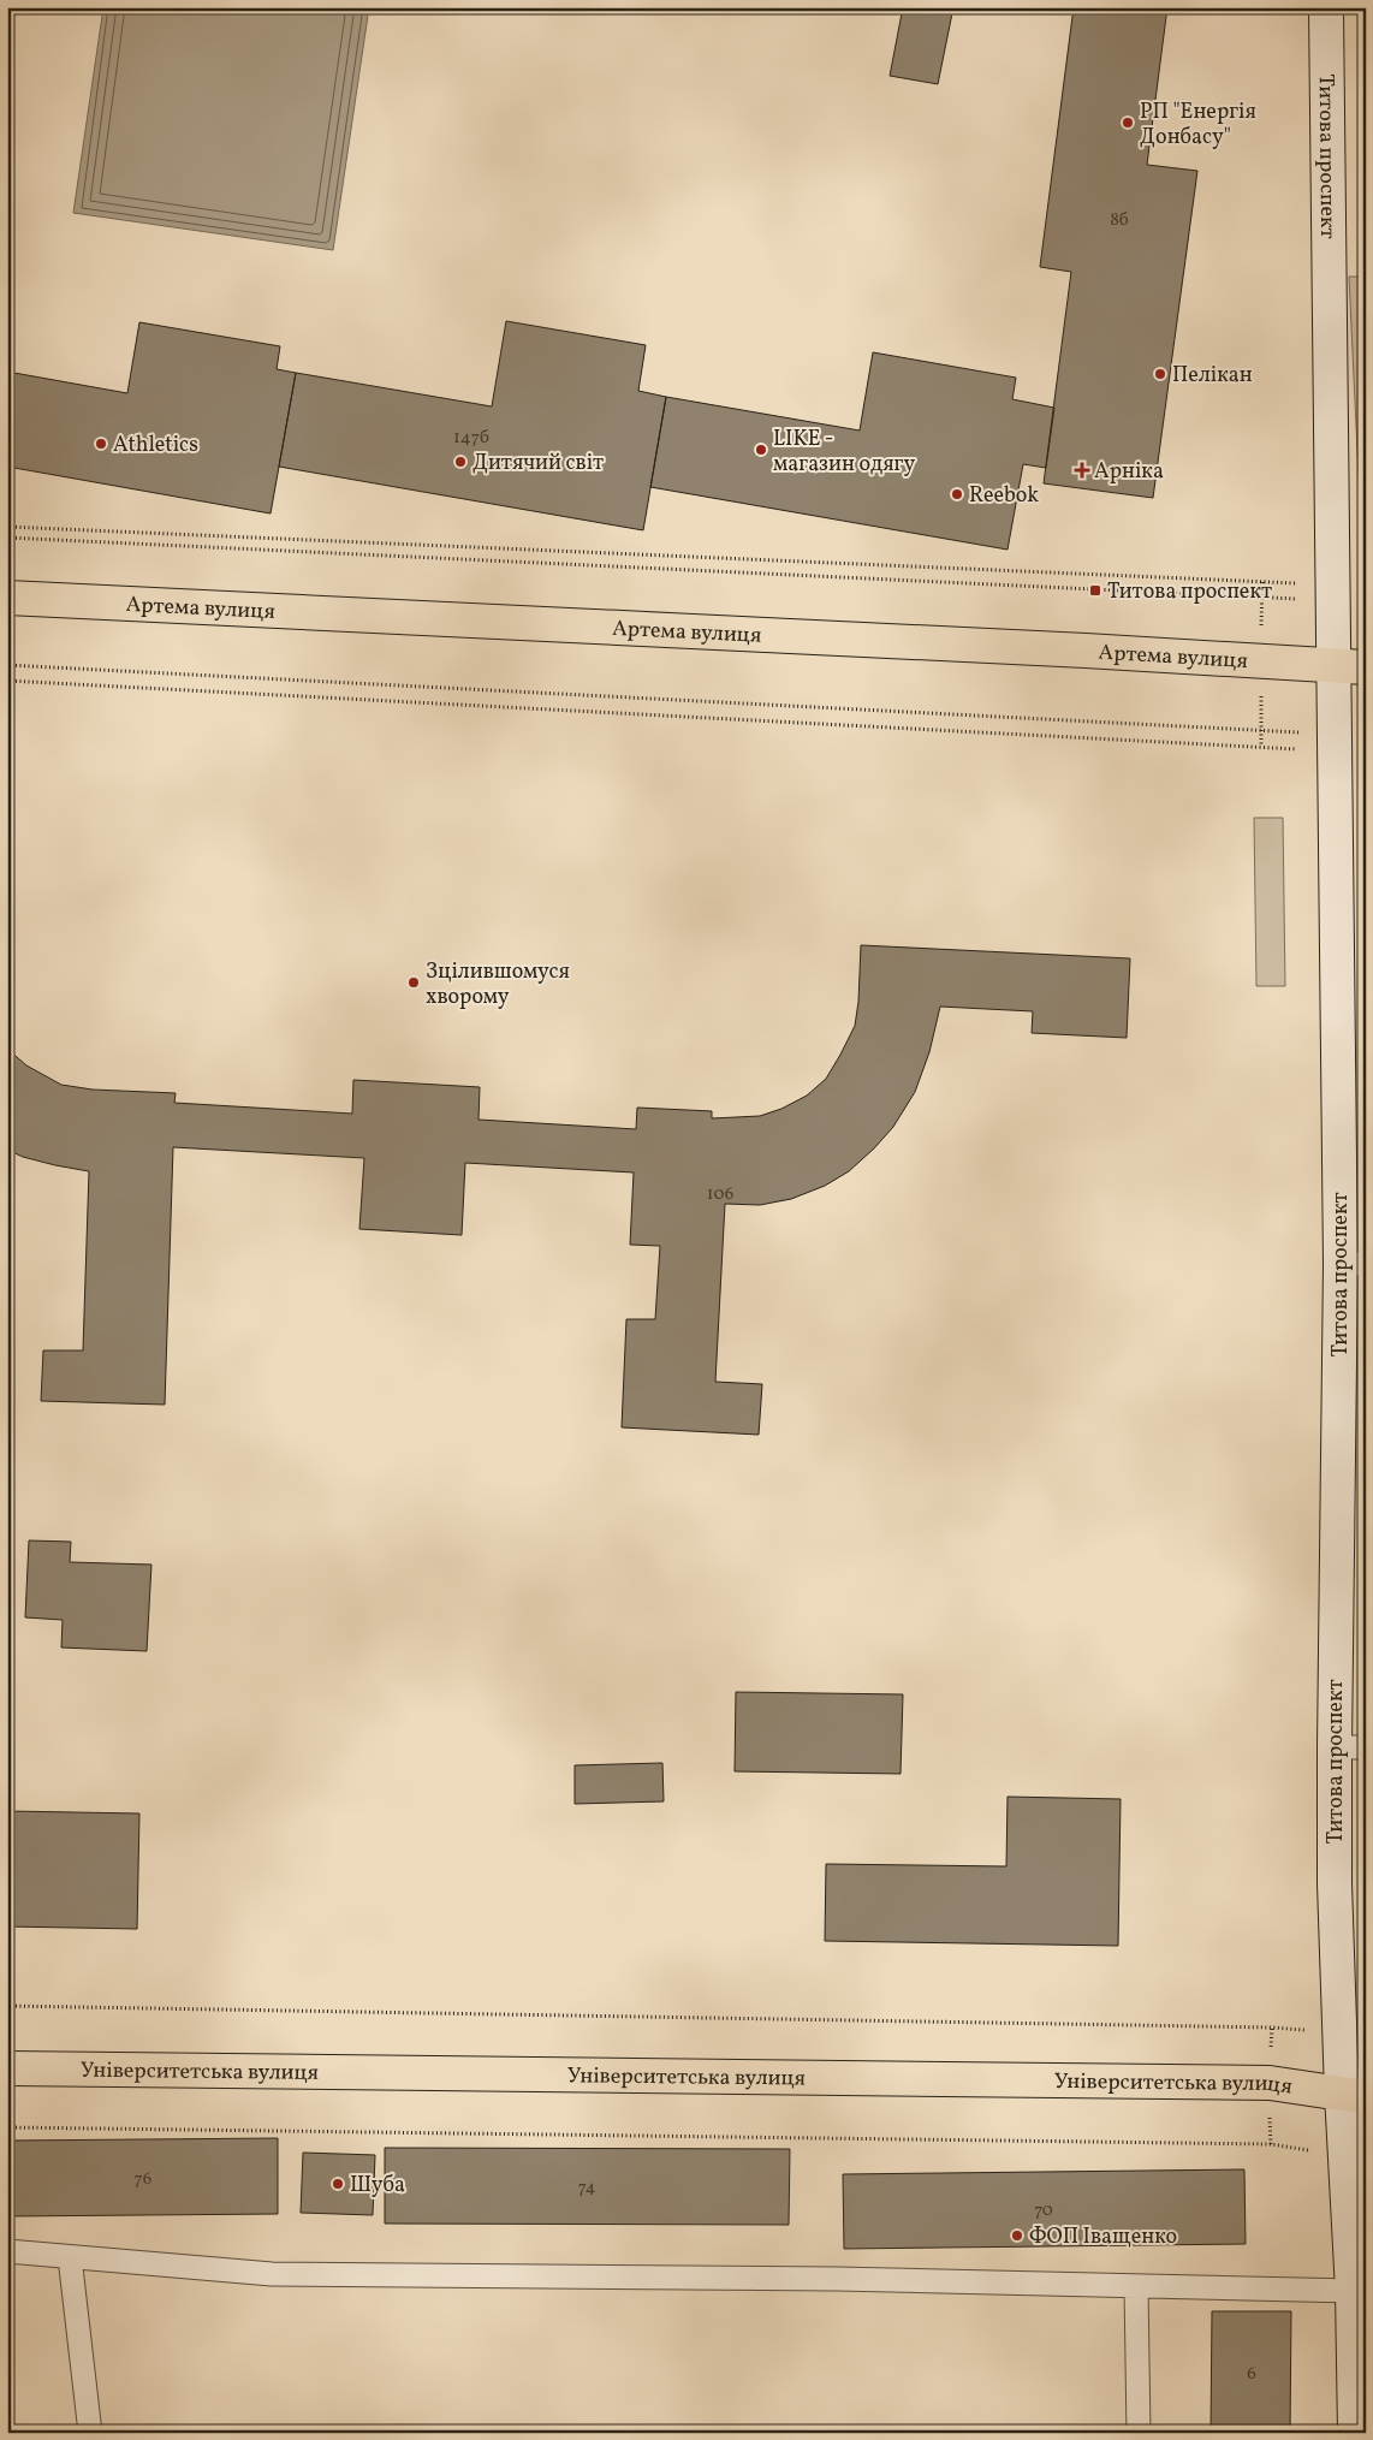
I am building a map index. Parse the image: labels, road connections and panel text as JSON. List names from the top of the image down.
{
  "streets": {
    "main road": ["Артема вулиця", "Університетська вулиця"],
    "street": ["Титова проспект"]
  },
  "crossings": [
    ["Титова проспект", "Артема вулиця"],
    ["Титова проспект", "Університетська вулиця"]
  ],
  "places": {
    "other": [
      "РП \"Енергія Донбасу\"",
      "Пелікан",
      "Athletics",
      "LIKE - магазин одягу",
      "Дитячий світ",
      "Reebok",
      "Зцілившомуся хворому",
      "Шуба",
      "ФОП Іващенко"
    ],
    "health": ["Арніка"],
    "transit": ["Титова проспект"]
  },
  "house_numbers": [
    "8б",
    "147б",
    "106",
    "76",
    "74",
    "70",
    "6"
  ]
}
